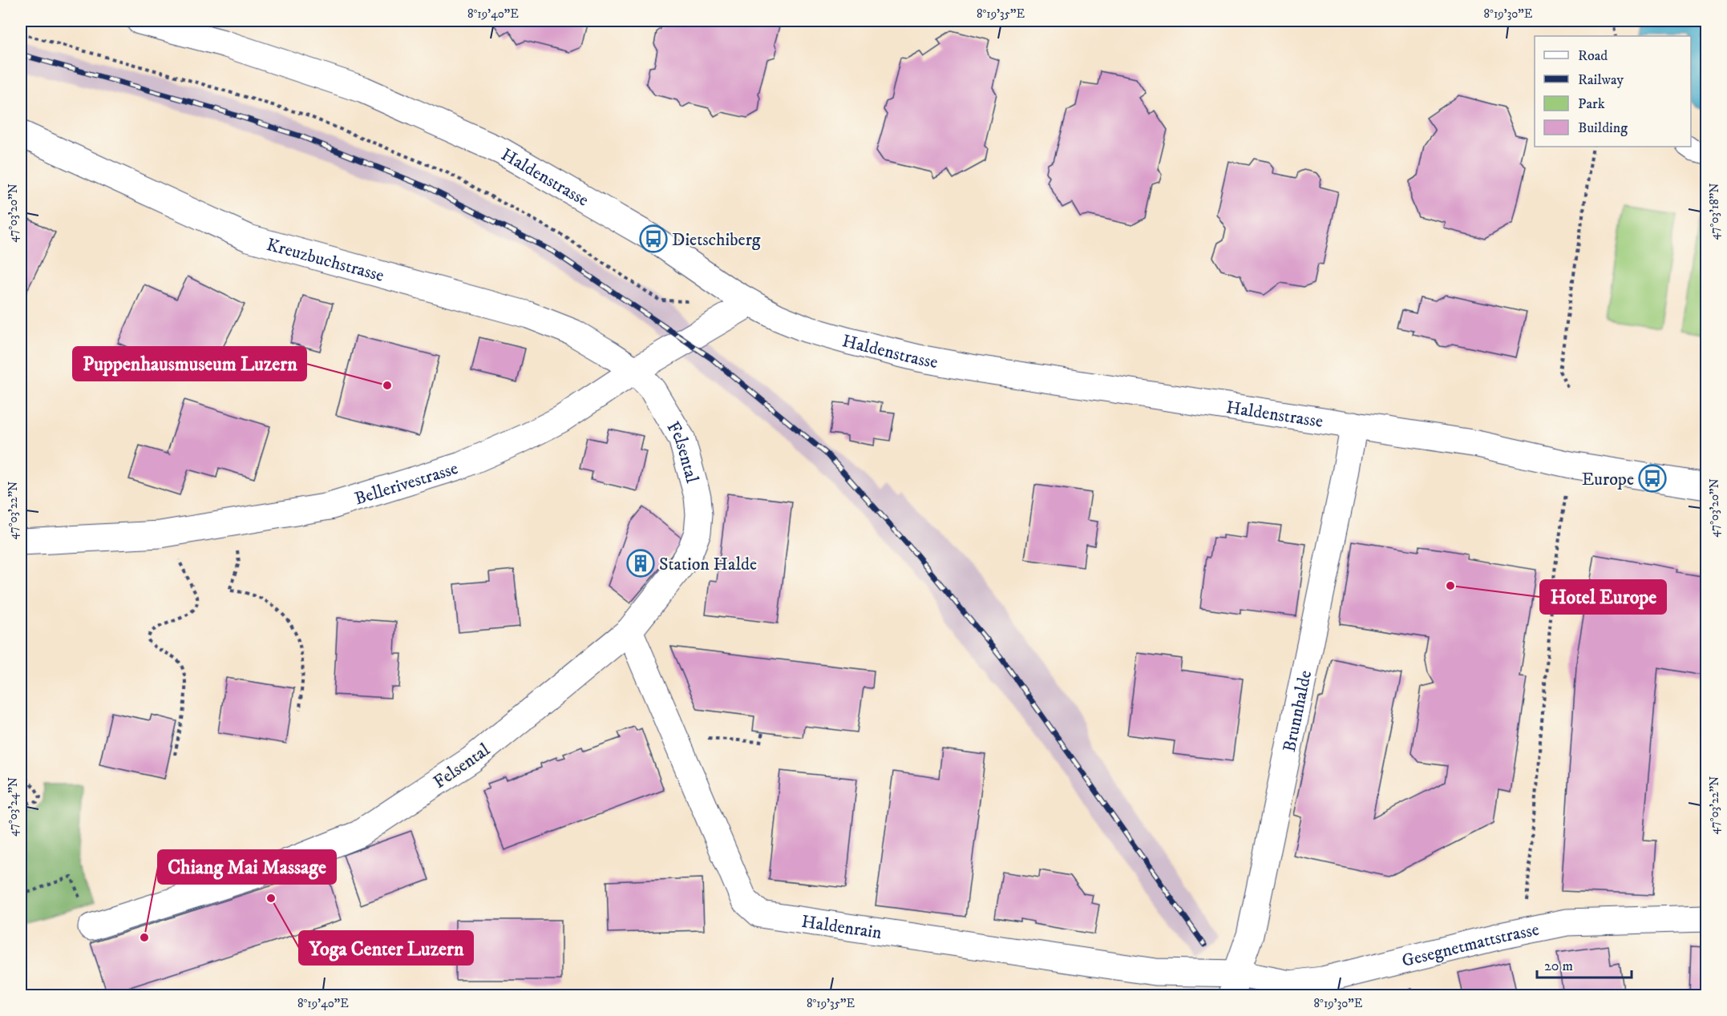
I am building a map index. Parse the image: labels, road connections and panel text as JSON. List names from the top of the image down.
{
  "streets": {
    "street": [
      "Haldenstrasse",
      "Kreuzbuchstrasse",
      "Felsental",
      "Bellerivestrasse",
      "Brunnhalde",
      "Haldenrain",
      "Gesegnetmattstrasse"
    ]
  },
  "crossings": [
    ["Haldenstrasse", "Bellerivestrasse"],
    ["Haldenstrasse", "Brunnhalde"],
    ["Kreuzbuchstrasse", "Felsental"],
    ["Kreuzbuchstrasse", "Bellerivestrasse"],
    ["Felsental", "Bellerivestrasse"],
    ["Felsental", "Haldenrain"],
    ["Brunnhalde", "Haldenrain"],
    ["Brunnhalde", "Gesegnetmattstrasse"],
    ["Haldenrain", "Gesegnetmattstrasse"]
  ],
  "places": {
    "bus stop": ["Dietschiberg", "Europe"],
    "other": [
      "Puppenhausmuseum Luzern",
      "Hotel Europe",
      "Yoga Center Luzern",
      "Chiang Mai Massage"
    ],
    "building": ["Station Halde"]
  },
  "legend": [
    "Road",
    "Railway",
    "Park",
    "Building"
  ],
  "scale_bar": "20 m",
  "coordinates": [
    "8°19'40\"E",
    "8°19'35\"E",
    "8°19'30\"E",
    "47°03'18\"N",
    "47°03'20\"N",
    "47°03'22\"N",
    "47°03'24\"N"
  ]
}
